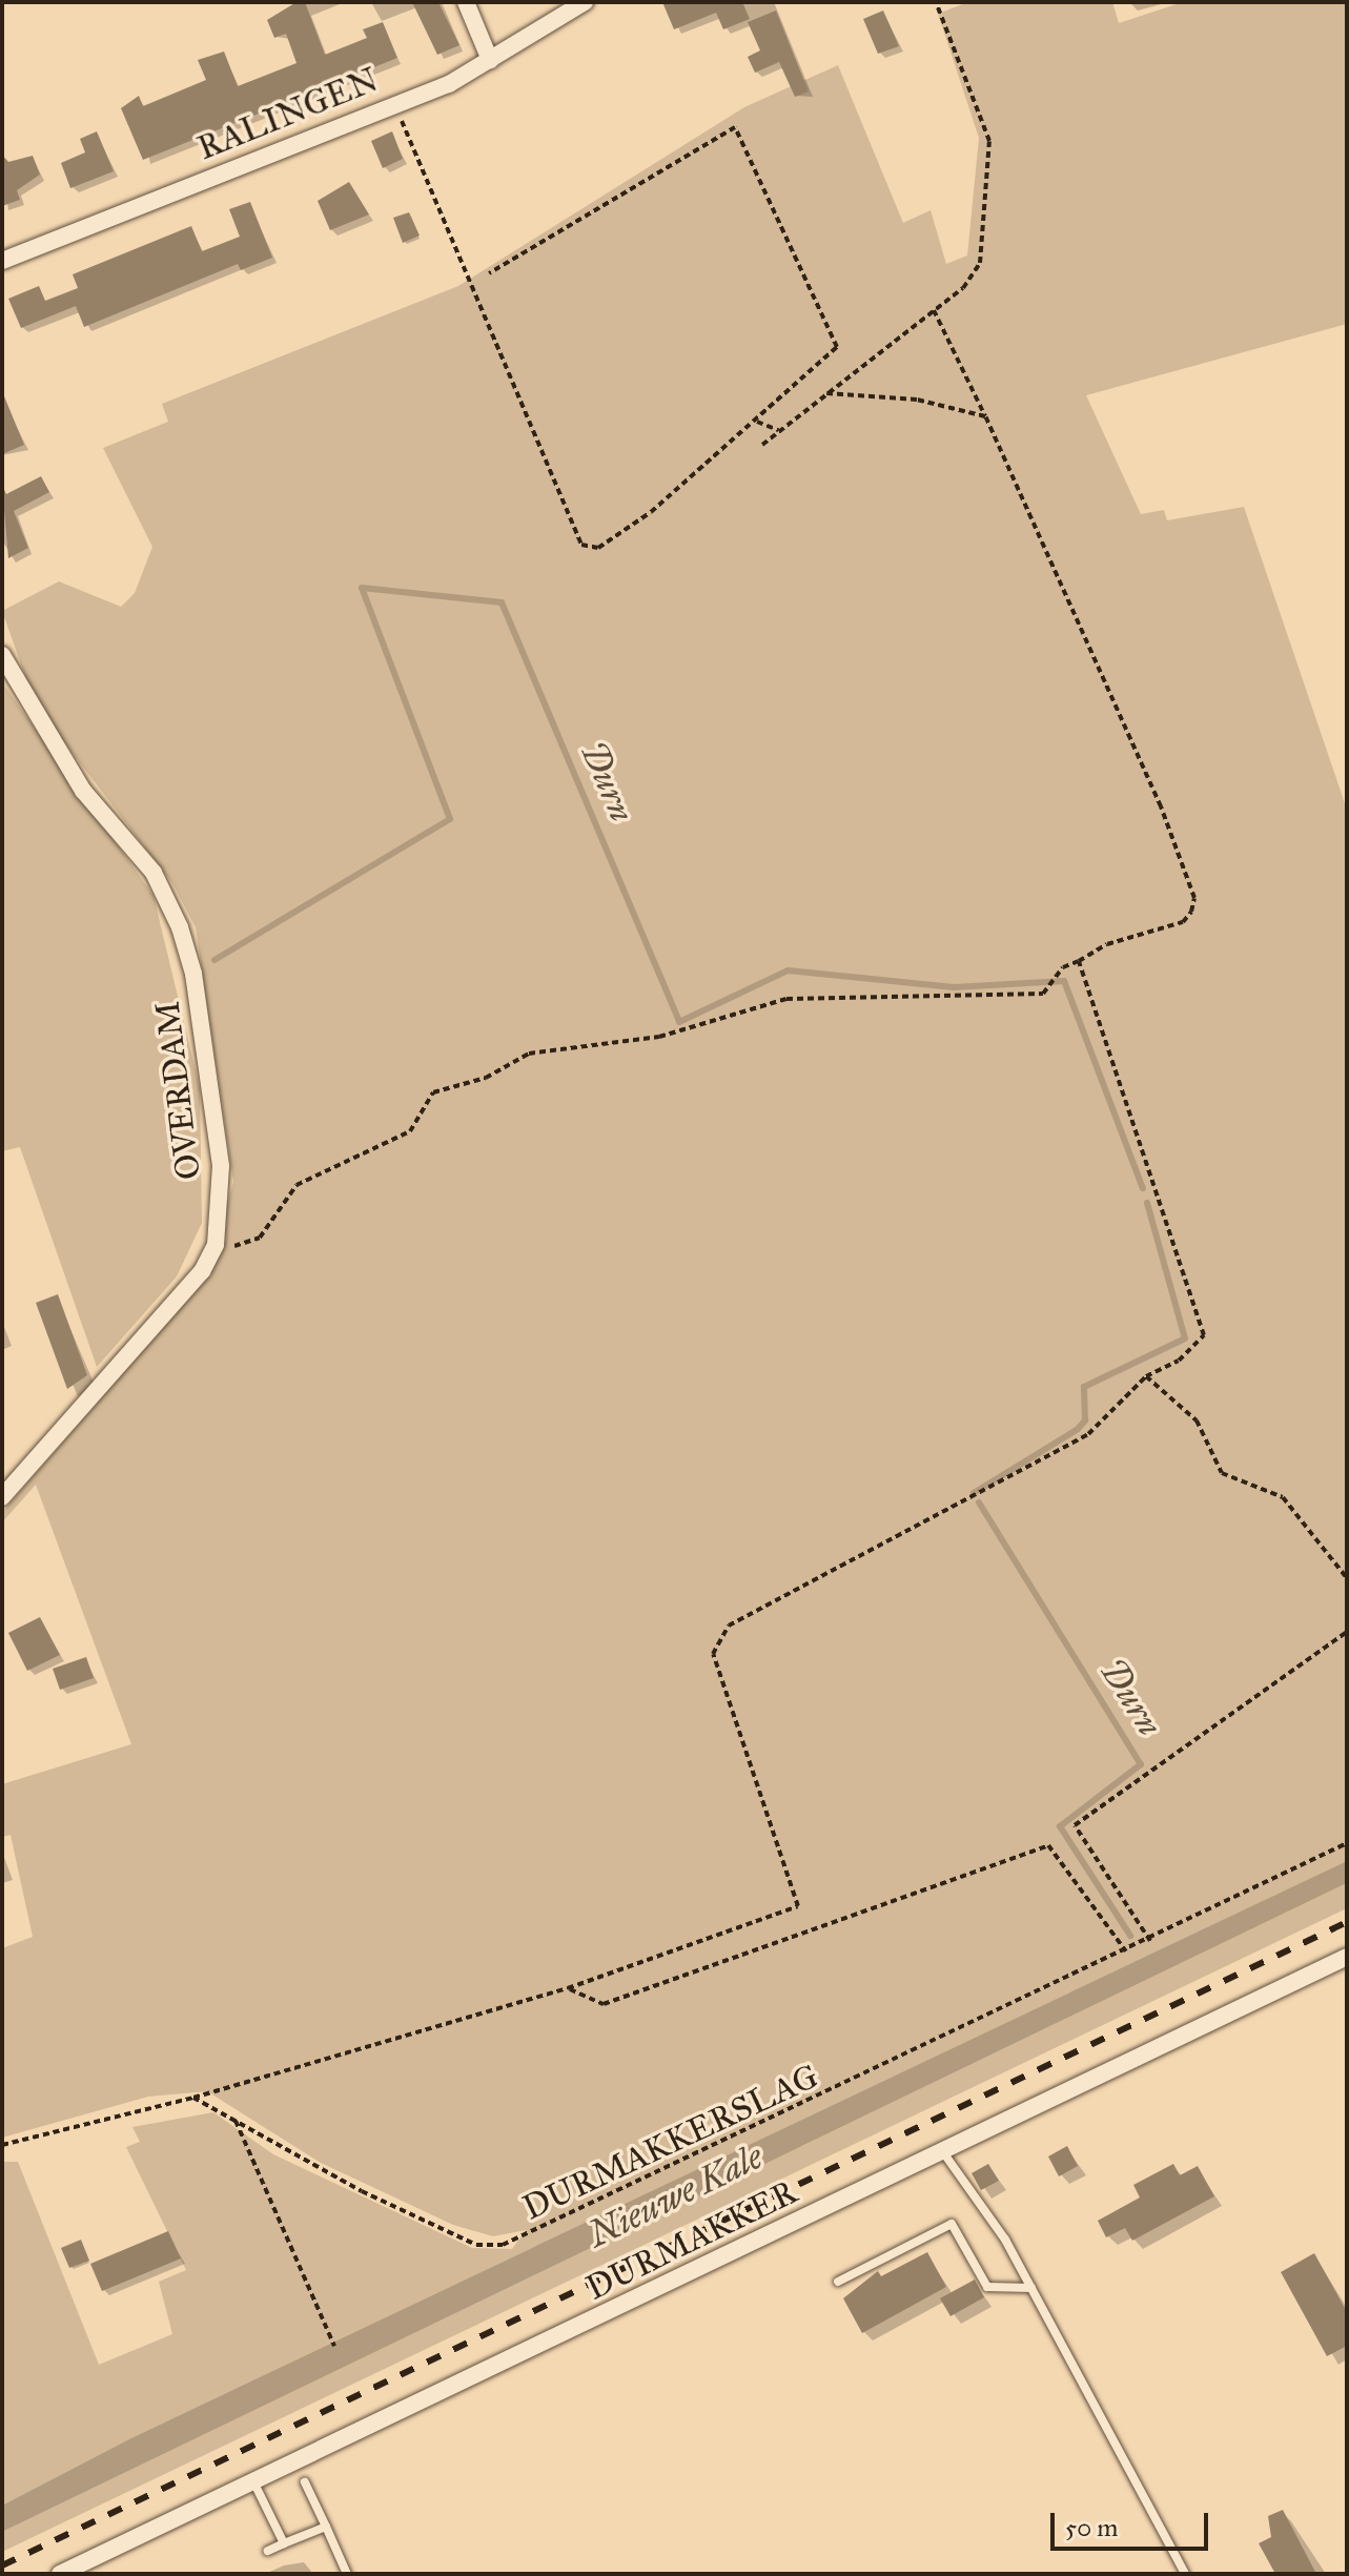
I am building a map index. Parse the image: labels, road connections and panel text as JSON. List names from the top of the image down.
{
  "streets": {
    "street": ["RALINGEN", "OVERDAM", "DURMAKKER"],
    "path": ["DURMAKKERSLAG"]
  },
  "water": ["Durn", "Nieuwe Kale"],
  "scale_bar": "50 m"
}
